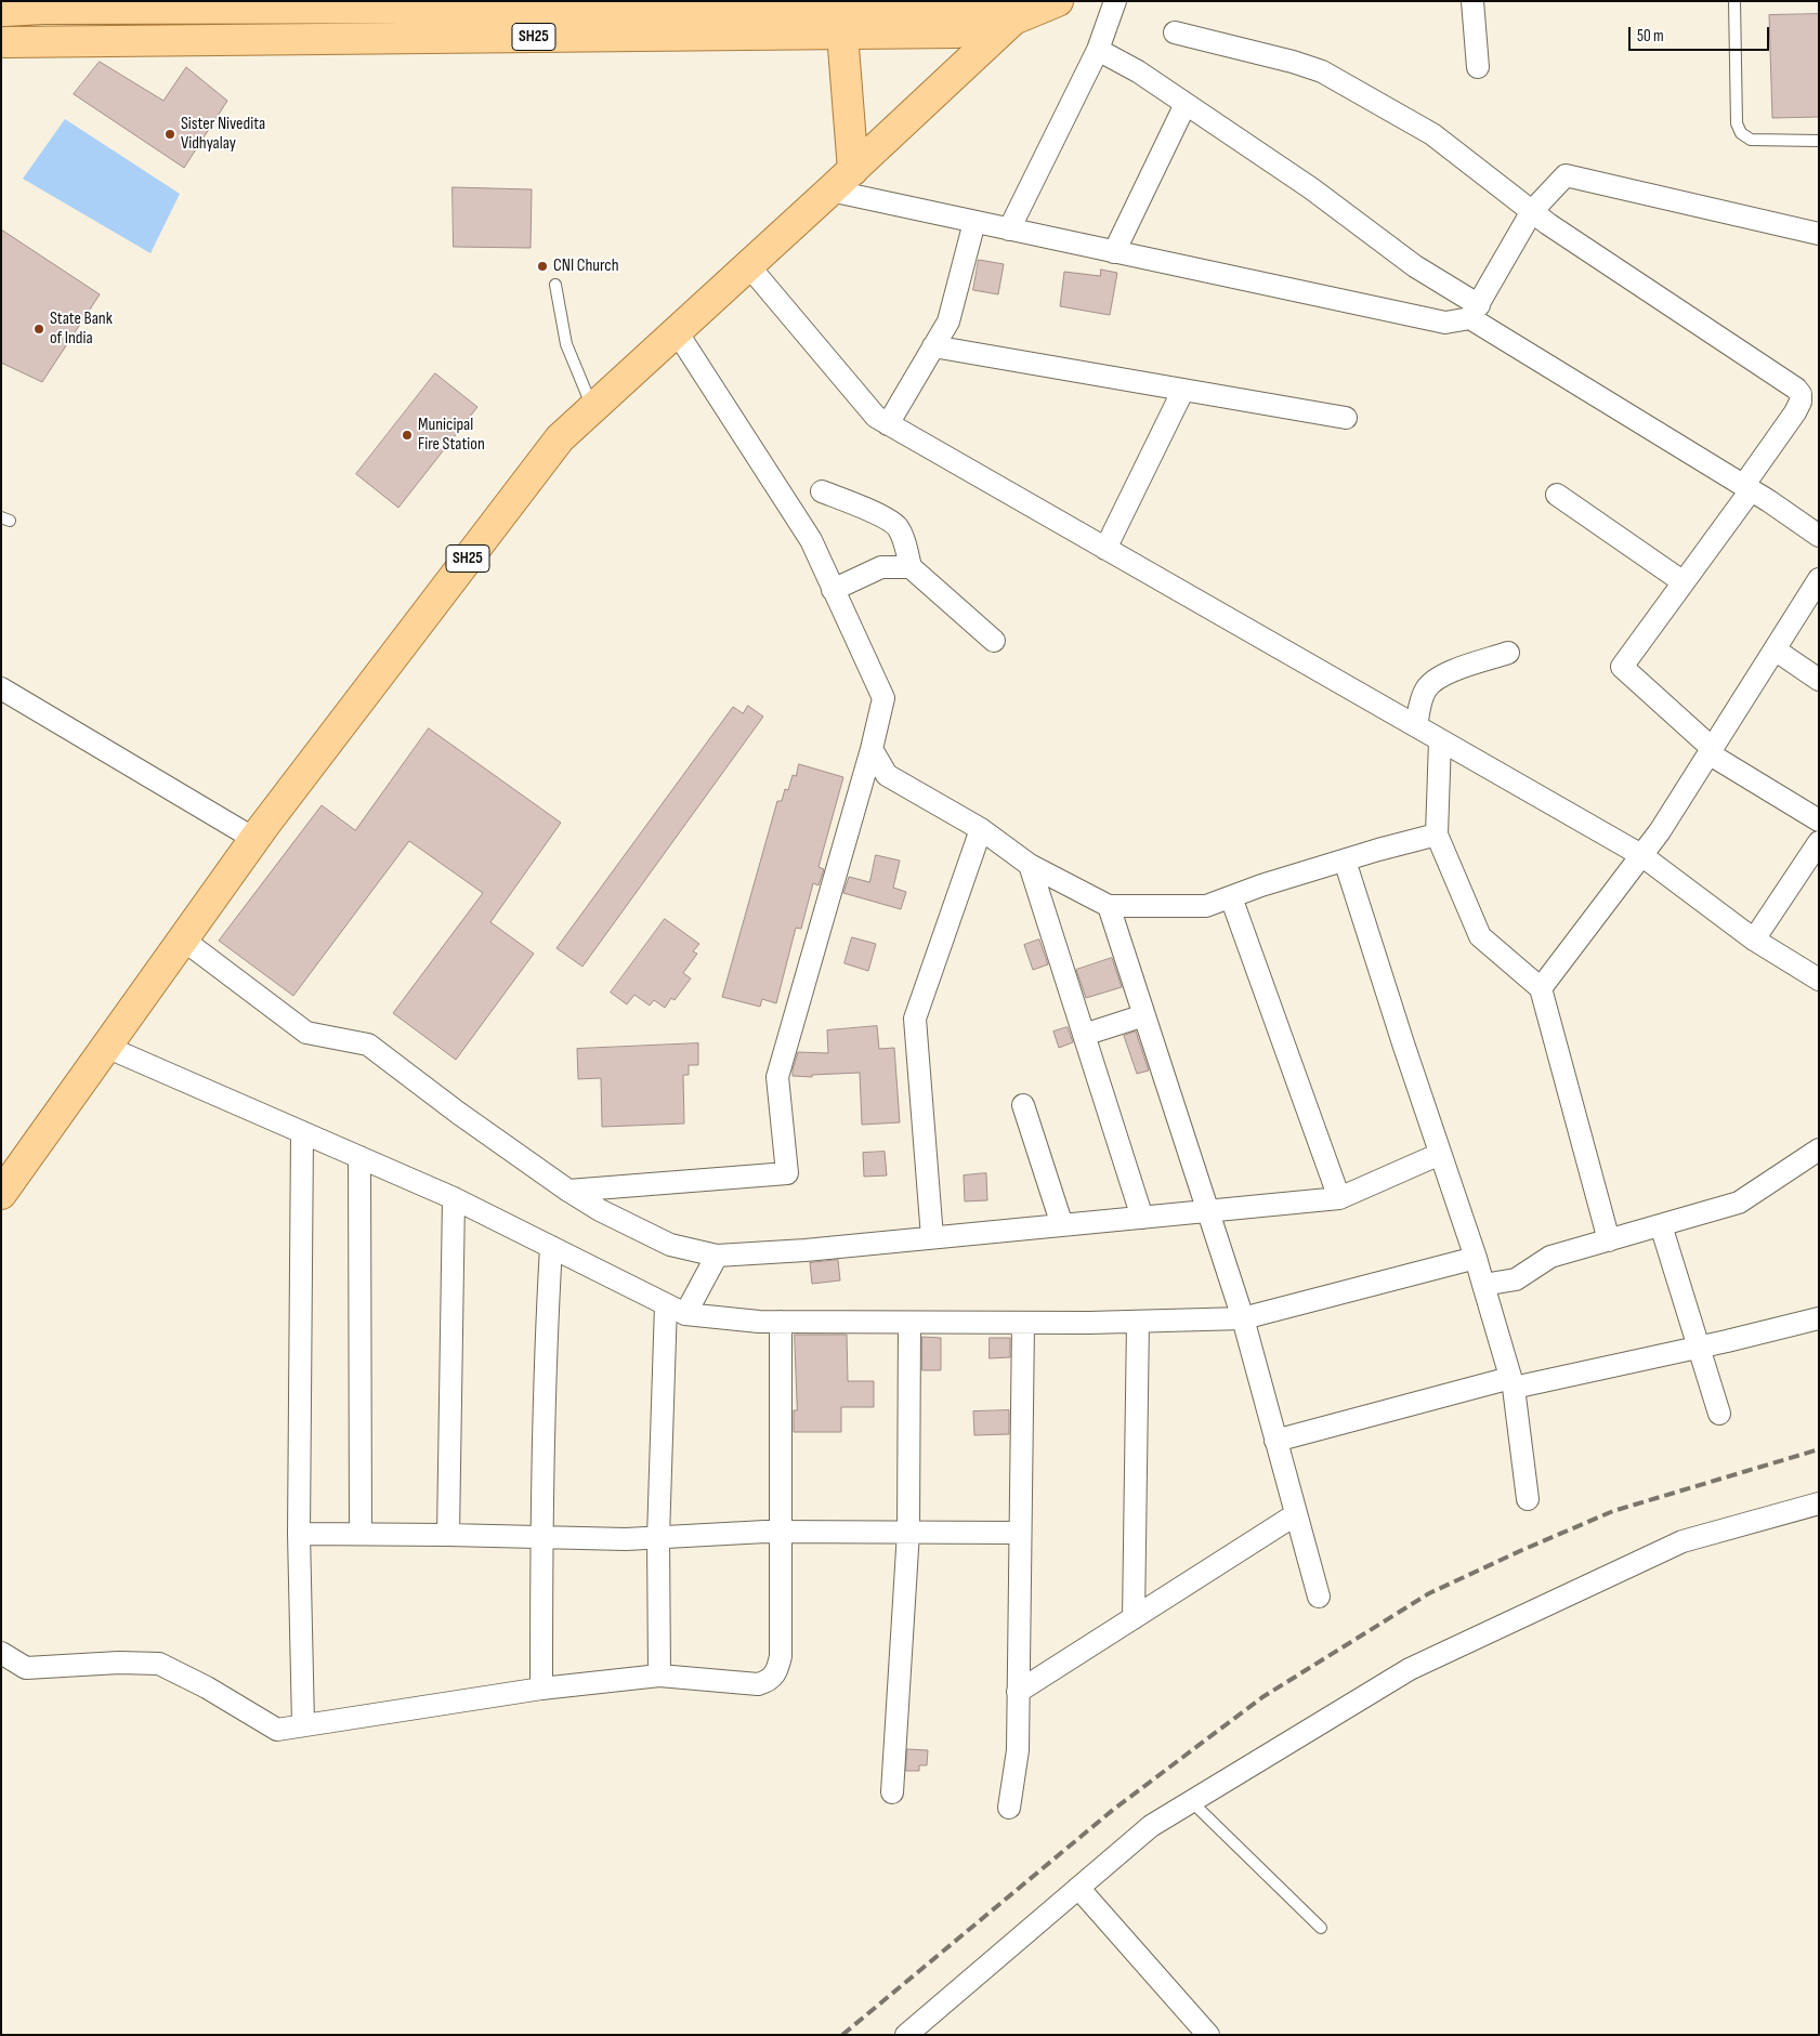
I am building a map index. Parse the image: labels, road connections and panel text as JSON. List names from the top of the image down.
{
  "streets": {
    "main road": ["SH25"]
  },
  "places": [
    "Sister Nivedita Vidhyalay",
    "CNI Church",
    "State Bank of India",
    "Municipal Fire Station"
  ],
  "scale_bar": "50 m"
}
